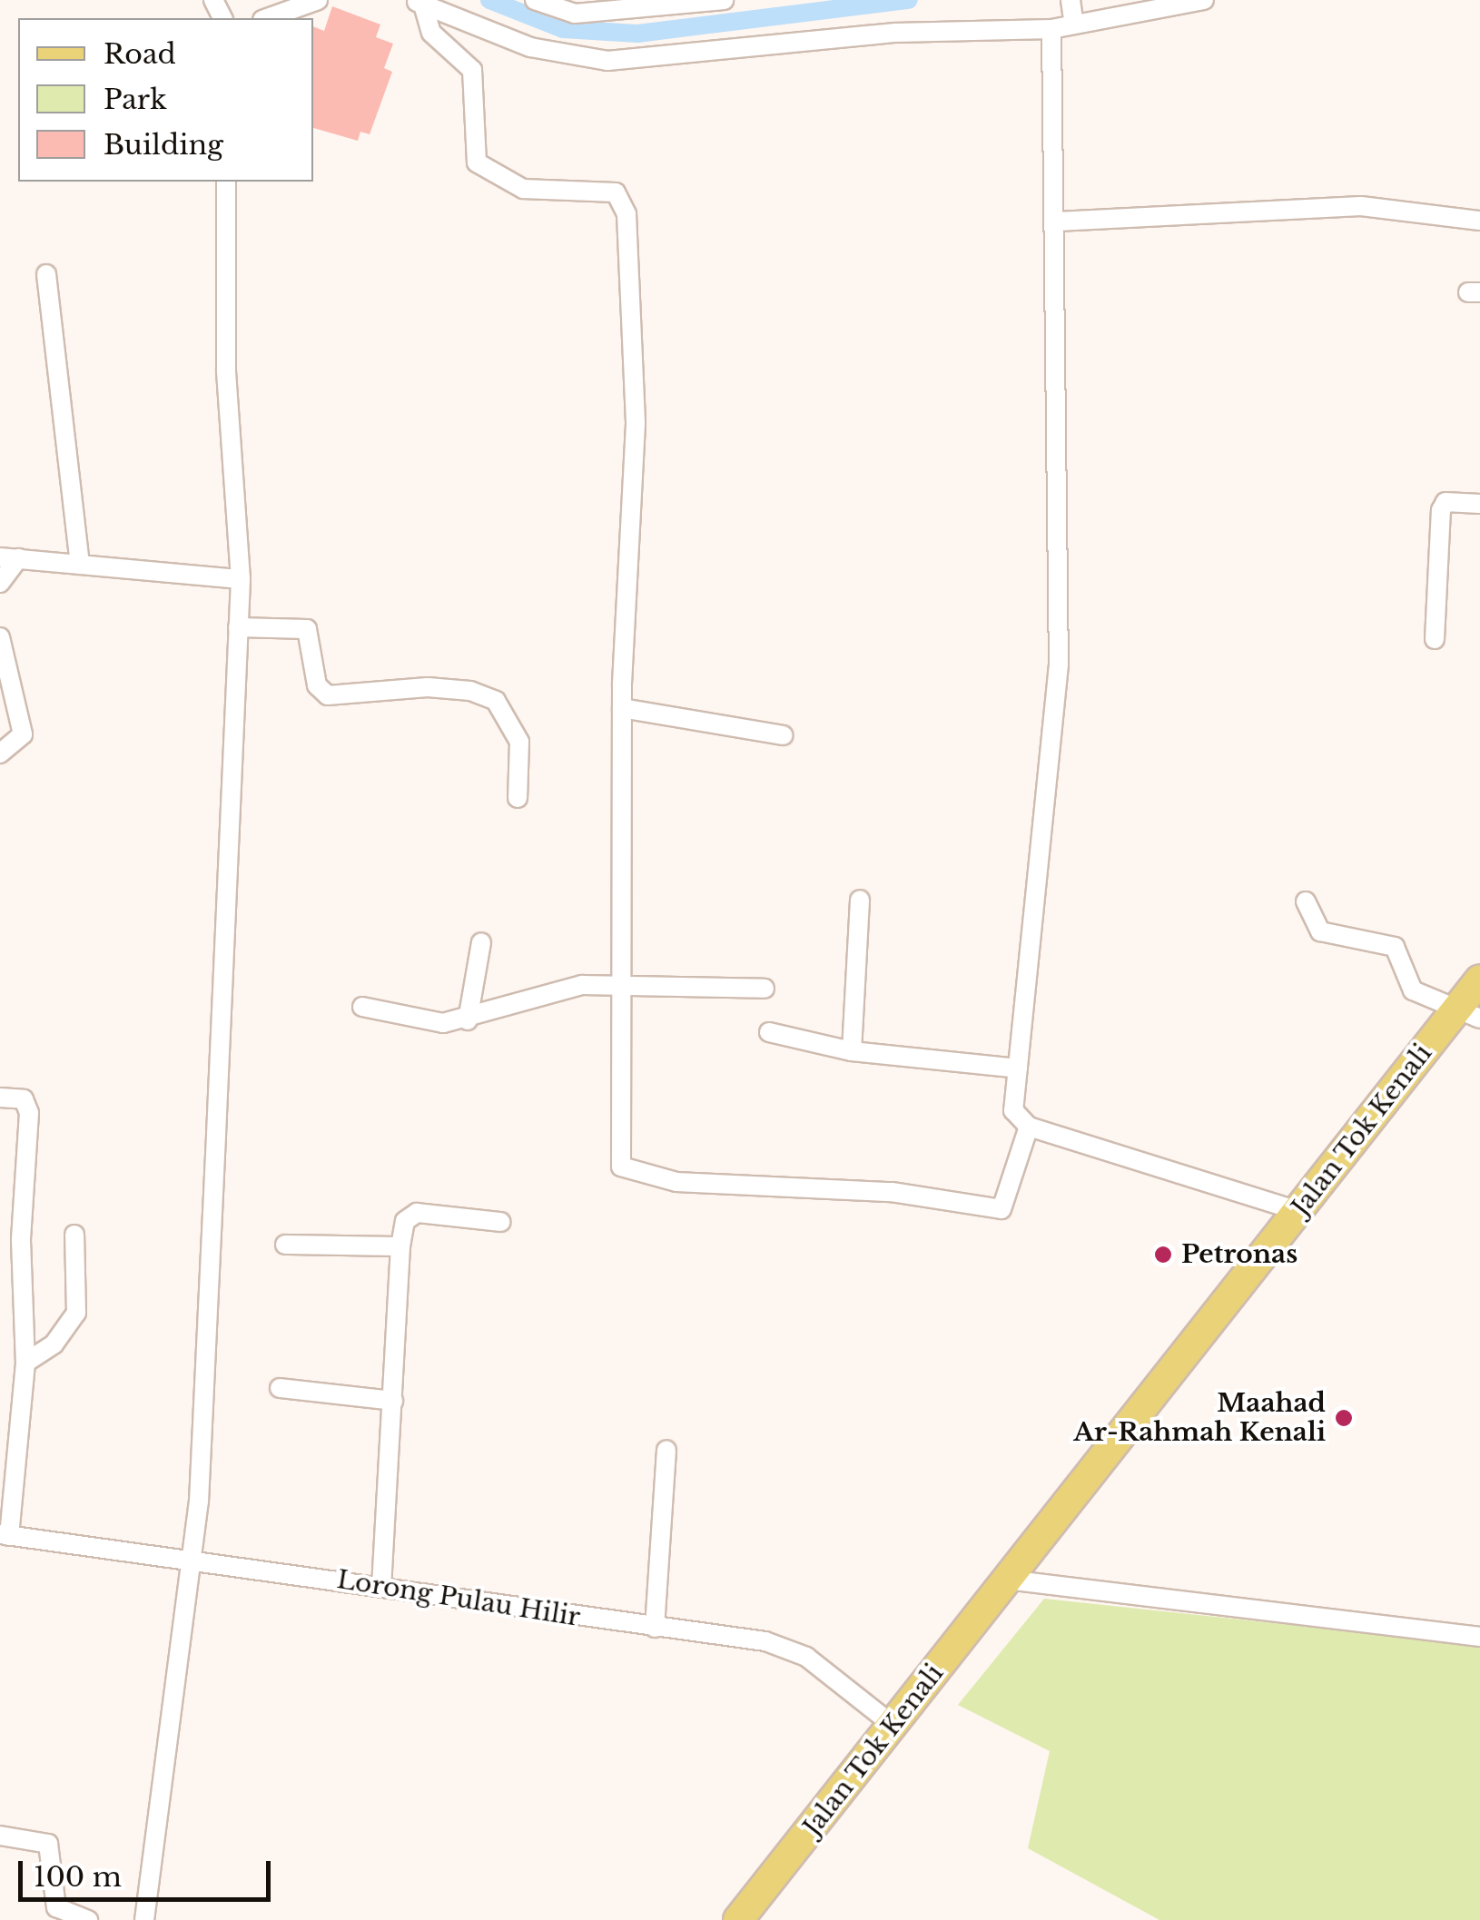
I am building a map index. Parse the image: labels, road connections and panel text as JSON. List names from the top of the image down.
{
  "streets": {
    "main road": ["Jalan Tok Kenali"],
    "street": ["Lorong Pulau Hilir"]
  },
  "crossings": [
    ["Jalan Tok Kenali", "Lorong Pulau Hilir"]
  ],
  "places": ["Petronas", "Maahad Ar-Rahmah Kenali"],
  "legend": ["Road", "Park", "Building"],
  "scale_bar": "100 m"
}
